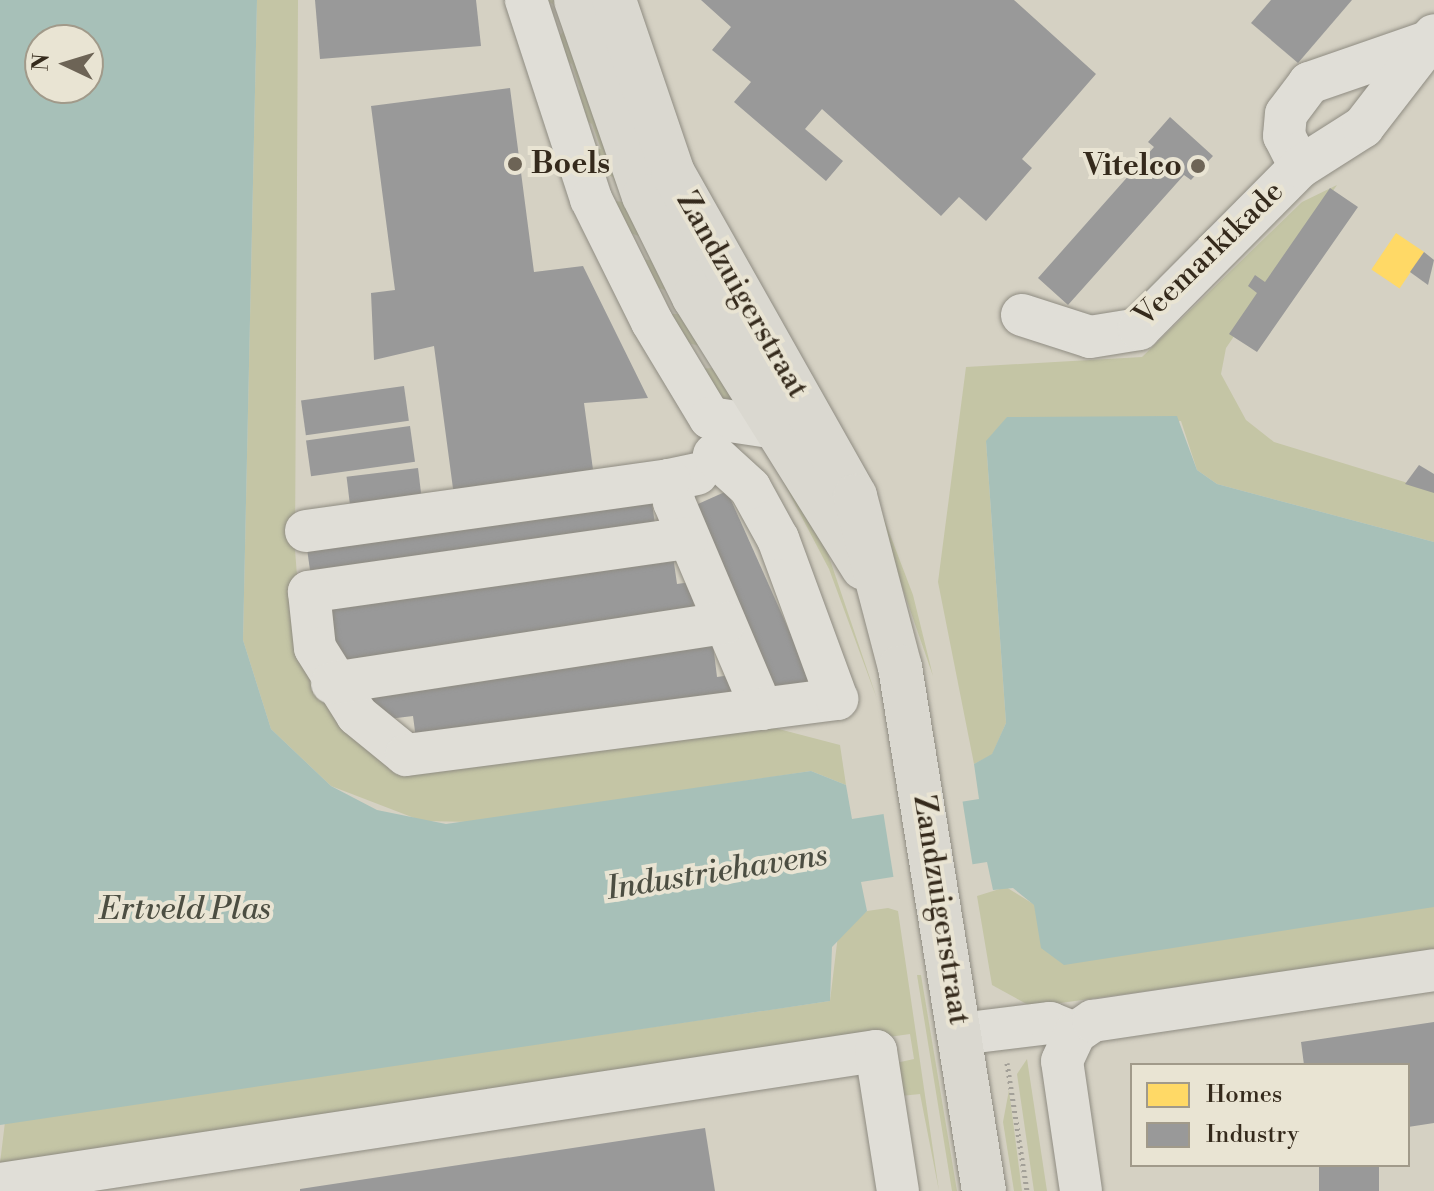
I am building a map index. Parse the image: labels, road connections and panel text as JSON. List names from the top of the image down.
{
  "streets": {
    "main road": ["Zandzuigerstraat"],
    "street": ["Veemarktkade"]
  },
  "water": ["Industriehavens", "Ertveld Plas"],
  "places": ["Boels", "Vitelco"],
  "legend": ["Homes", "Industry"],
  "north": "left"
}
